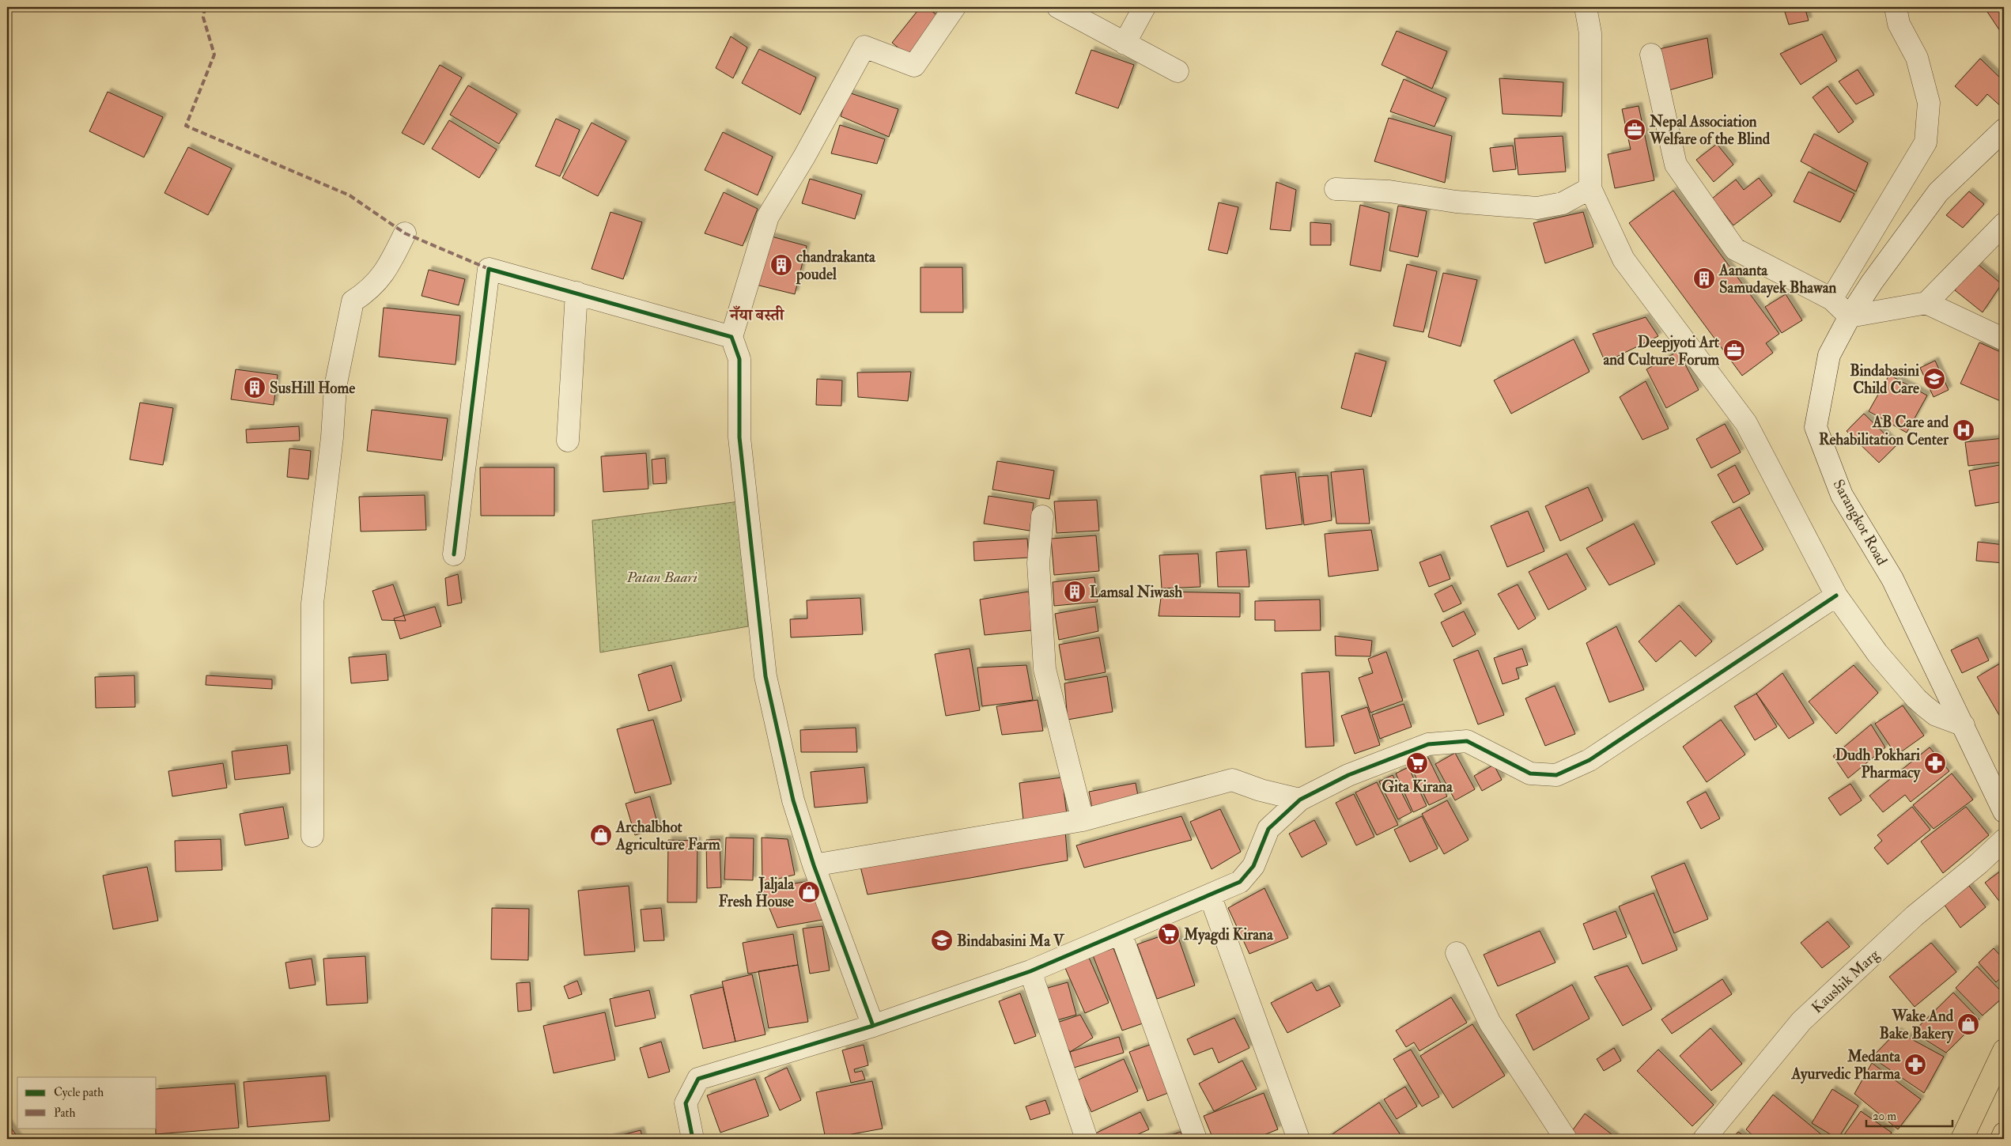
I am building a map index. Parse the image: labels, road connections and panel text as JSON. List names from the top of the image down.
{
  "streets": {
    "street": ["Sarangkot Road", "Kaushik Marg"]
  },
  "districts": ["नँया बस्ती"],
  "parks": ["Patan Baari"],
  "places": {
    "office": ["Nepal Association Welfare of the Blind", "Deepjyoti Art and Culture Forum"],
    "building": [
      "chandrakanta poudel",
      "Aananta Samudayek Bhawan",
      "SusHill Home",
      "Lamsal Niwash"
    ],
    "school or university": ["Bindabasini Child Care", "Bindabasini Ma V"],
    "hospital": ["AB Care and Rehabilitation Center"],
    "supermarket": ["Gita Kirana", "Myagdi Kirana"],
    "pharmacy": ["Dudh Pokhari Pharmacy", "Medanta Ayurvedic Pharma"],
    "shop": ["Archalbhot Agriculture Farm", "Jaljala Fresh House", "Wake And Bake Bakery"]
  },
  "legend": ["Cycle path", "Path"],
  "scale_bar": "20 m"
}
